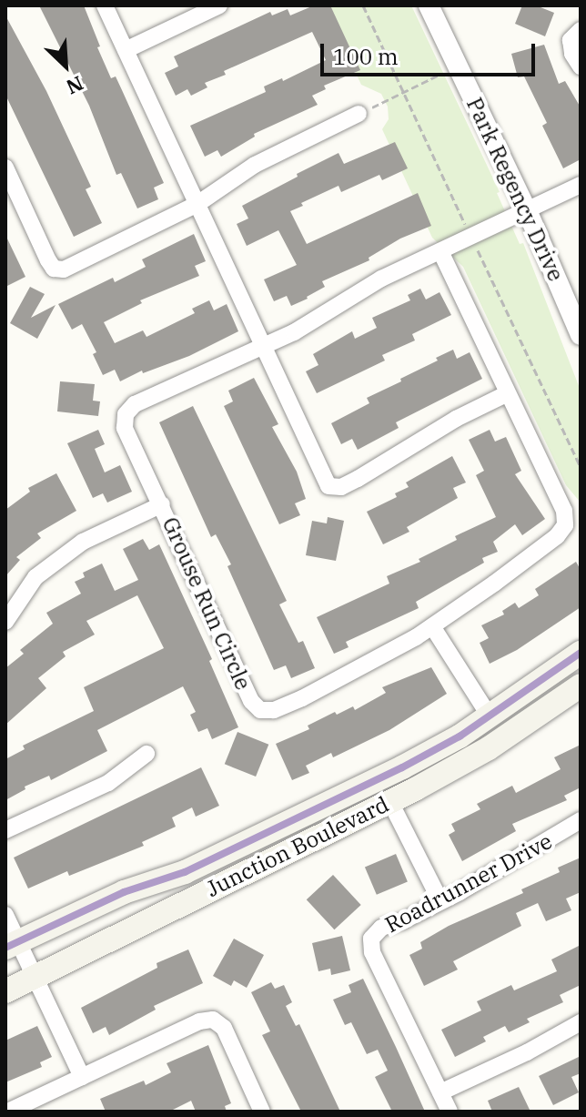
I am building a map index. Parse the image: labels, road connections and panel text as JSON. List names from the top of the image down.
{
  "streets": {
    "main road": ["Junction Boulevard"],
    "street": ["Park Regency Drive", "Grouse Run Circle", "Roadrunner Drive"]
  },
  "crossings": [
    ["Park Regency Drive", "Grouse Run Circle"]
  ],
  "scale_bar": "100 m",
  "north": "bottom right"
}
